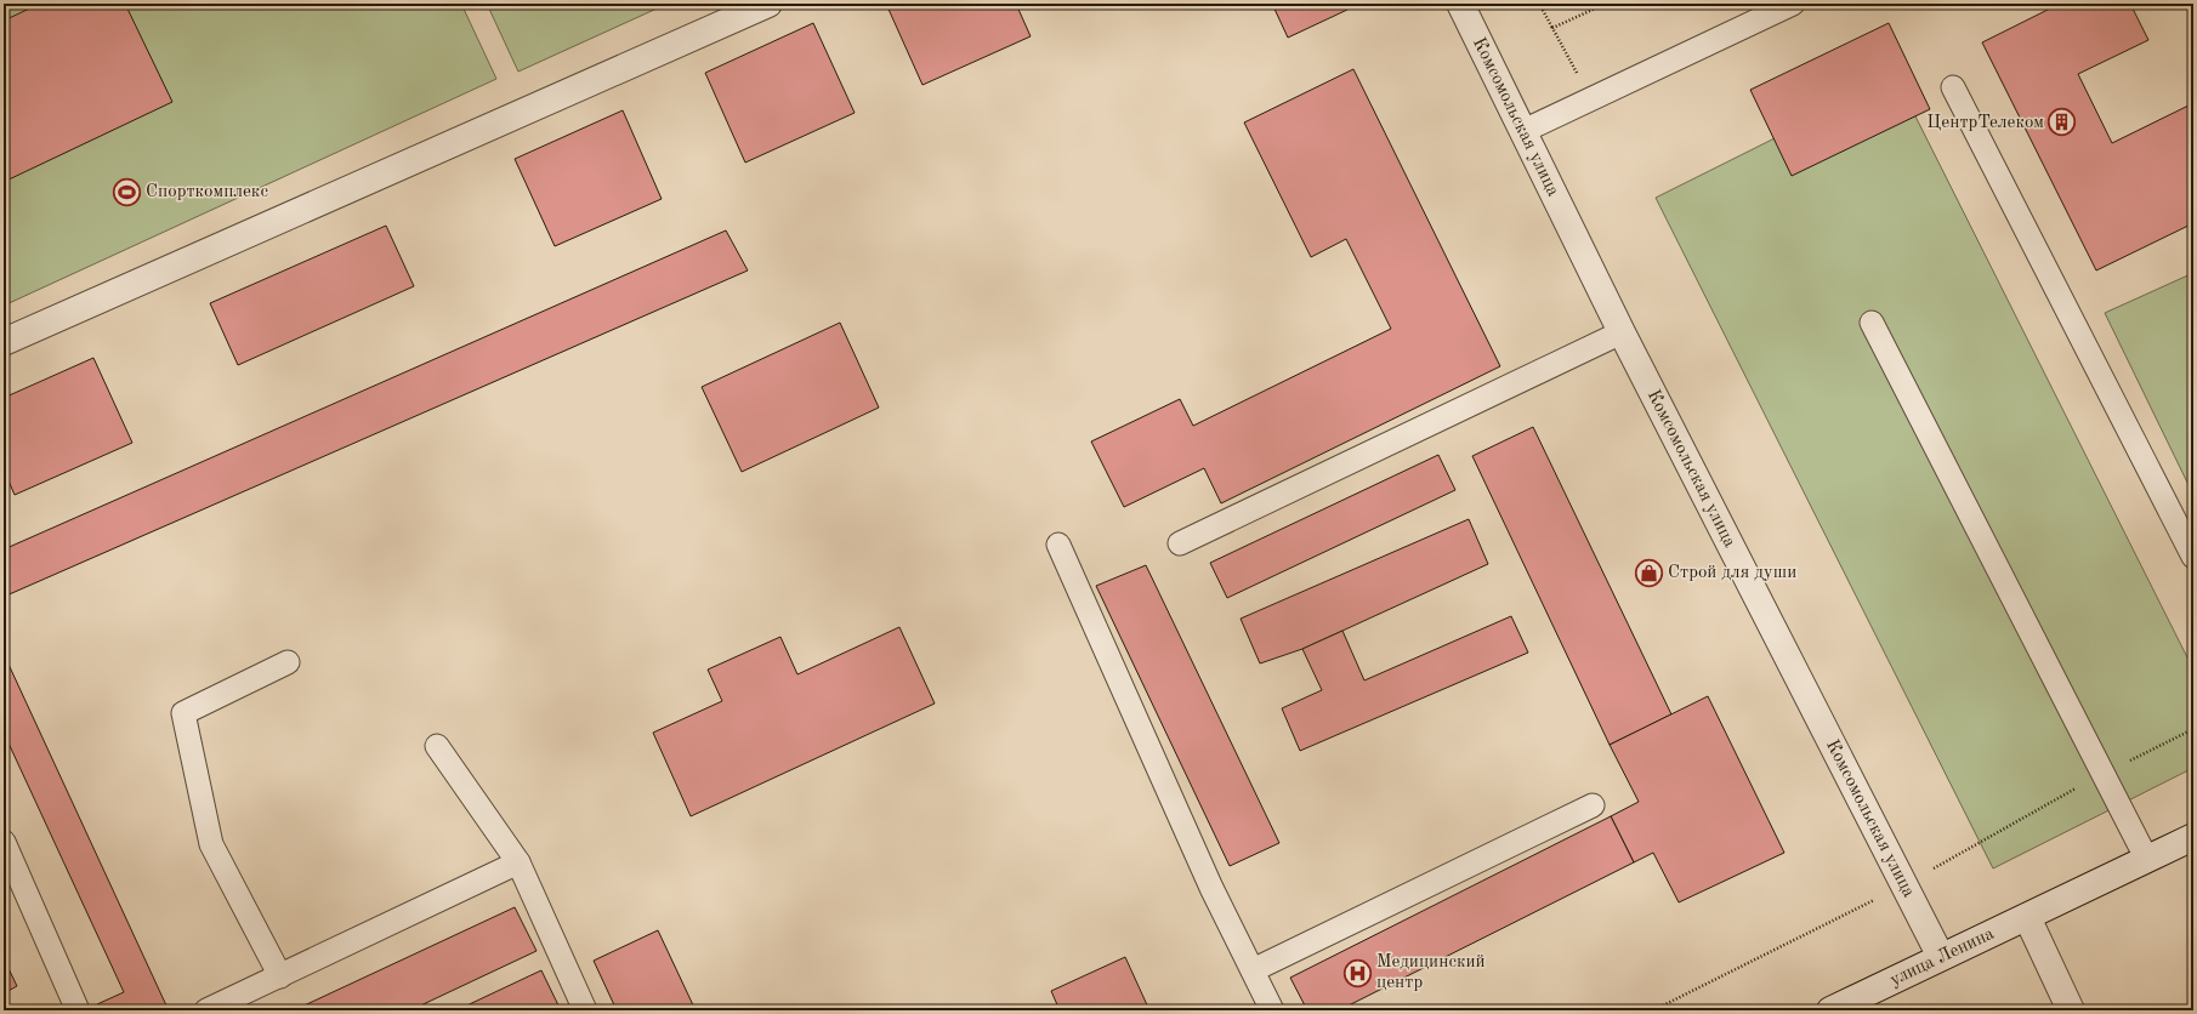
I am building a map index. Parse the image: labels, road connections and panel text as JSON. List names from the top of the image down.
{
  "streets": {
    "street": ["Комсомольская улица", "улица Ленина"]
  },
  "crossings": [
    ["Комсомольская улица", "улица Ленина"]
  ],
  "places": {
    "building": ["ЦентрТелеком"],
    "sports": ["Спорткомплекс"],
    "shop": ["Строй для души"],
    "hospital": ["Медицинский центр"]
  }
}
